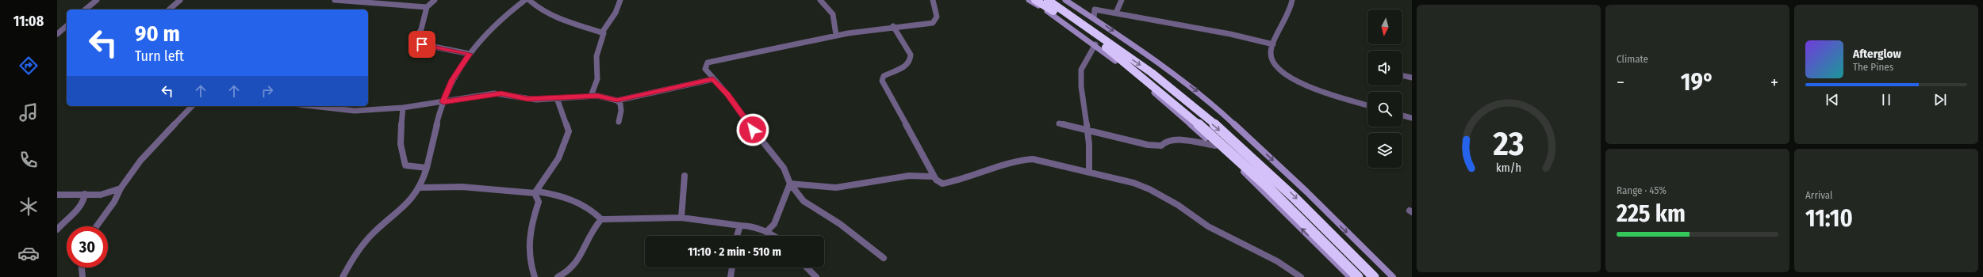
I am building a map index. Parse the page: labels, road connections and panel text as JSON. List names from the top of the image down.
{
  "north": "bottom",
  "page": {
    "tabs": "11:08",
    "tile": [
      "Climate",
      ["Range · 45%", "225 km"],
      ["Arrival", "11:10"]
    ],
    "turn": ["90 m", "Turn left"],
    "song": ["Afterglow", "The Pines"],
    "heat": ["−", "19°", "+"],
    "limit": "30",
    "trip": "11:10 · 2 min · 510 m",
    "gauge": ["23", "km/h"]
  }
}
